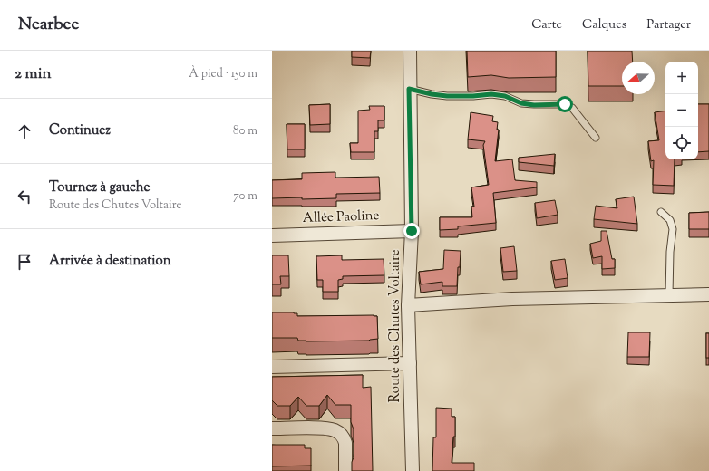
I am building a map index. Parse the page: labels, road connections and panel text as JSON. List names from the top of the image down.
{
  "streets": {
    "street": ["Allée Paoline", "Route des Chutes Voltaire"]
  },
  "crossings": [
    ["Allée Paoline", "Route des Chutes Voltaire"]
  ],
  "north": "left",
  "page": {
    "header": "Nearbee",
    "nav": ["Carte", "Calques", "Partager"],
    "heading": ["2 min", "À pied · 150 m"],
    "map_buttons": ["+", "−"],
    "list": [
      ["Continuez", "80 m"],
      ["Tournez à gauche", "Route des Chutes Voltaire", "70 m"],
      "Arrivée à destination"
    ]
  }
}
